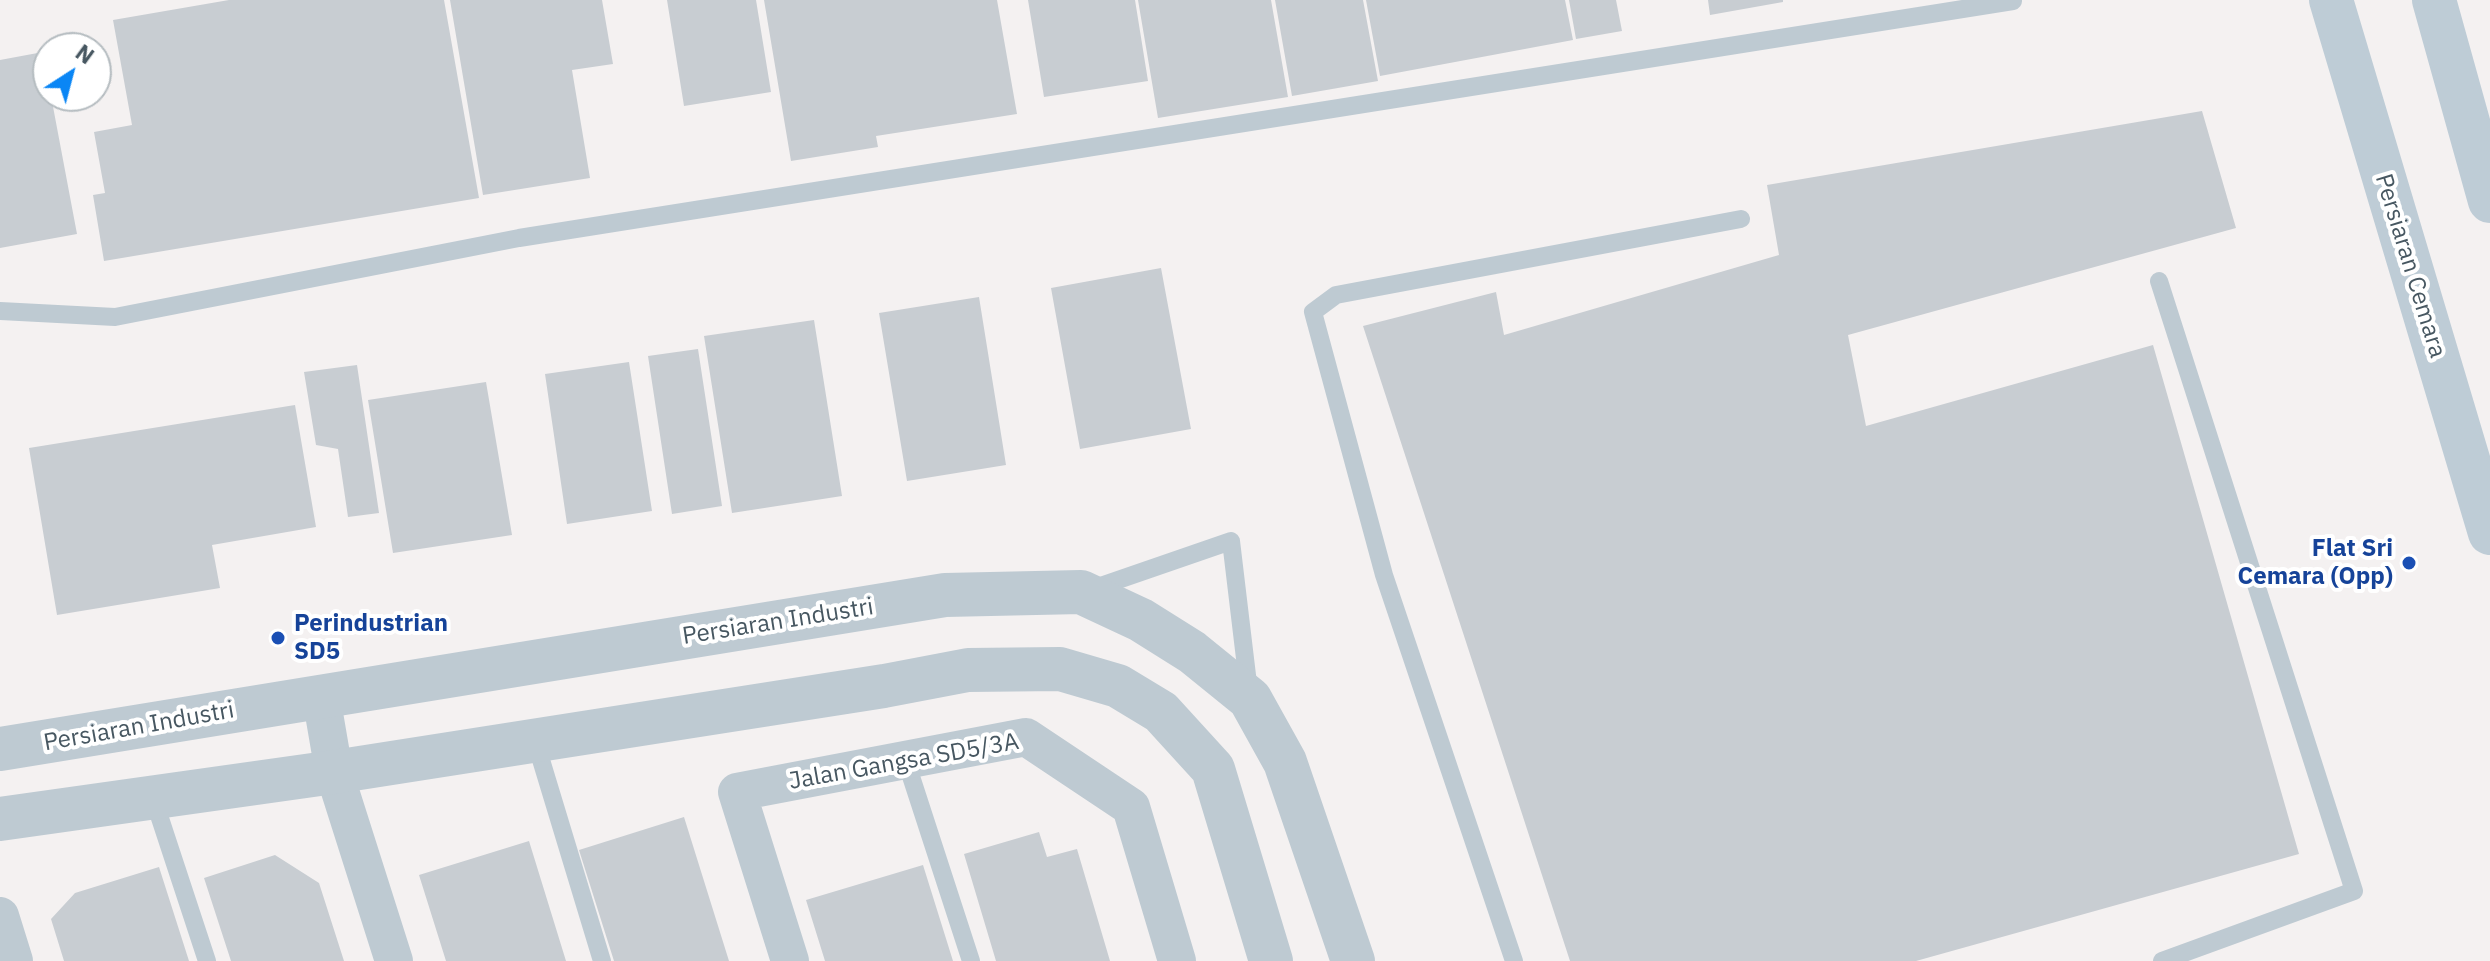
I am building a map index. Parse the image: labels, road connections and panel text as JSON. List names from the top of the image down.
{
  "streets": {
    "main road": ["Persiaran Cemara"],
    "street": ["Persiaran Industri", "Jalan Gangsa SD5/3A"]
  },
  "places": ["Flat Sri Cemara (Opp)", "Perindustrian SD5"],
  "north": "top right"
}
